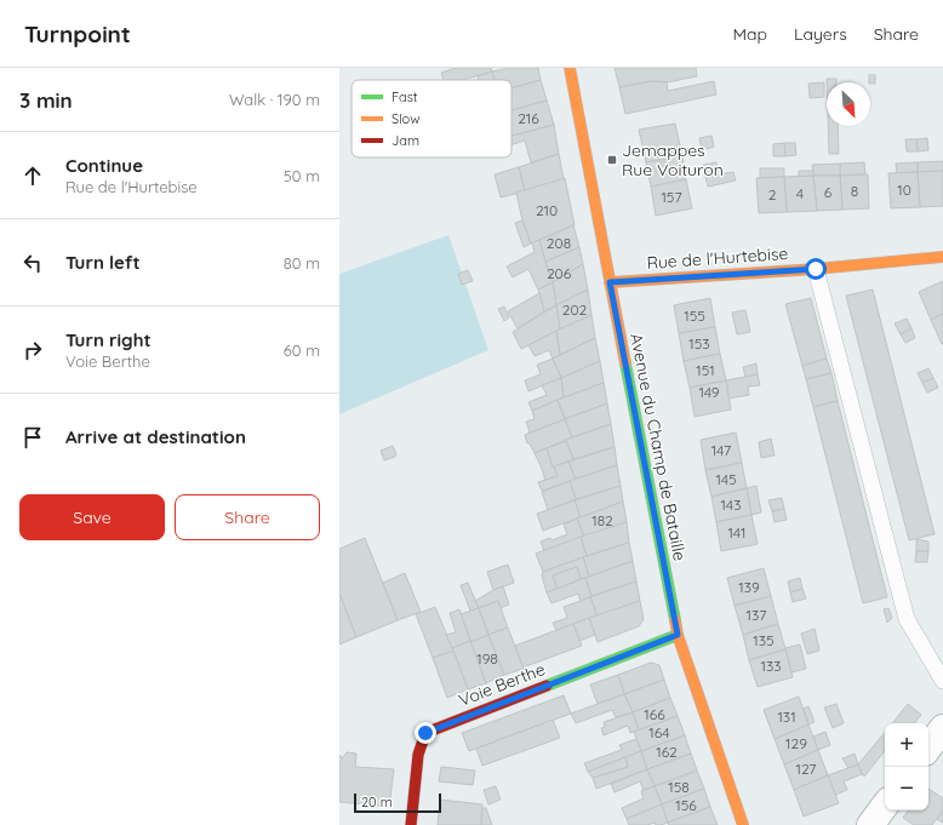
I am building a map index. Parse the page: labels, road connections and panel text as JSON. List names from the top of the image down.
{
  "streets": {
    "street": ["Rue de l'Hurtebise", "Avenue du Champ de Bataille", "Voie Berthe"]
  },
  "crossings": [
    ["Rue de l'Hurtebise", "Avenue du Champ de Bataille"],
    ["Avenue du Champ de Bataille", "Voie Berthe"]
  ],
  "places": {
    "transit": ["Jemappes Rue Voituron"]
  },
  "house_numbers": [
    "216",
    "10",
    "8",
    "6",
    "4",
    "2",
    "157",
    "210",
    "208",
    "206",
    "202",
    "155",
    "153",
    "151",
    "149",
    "147",
    "145",
    "143",
    "182",
    "141",
    "139",
    "137",
    "135",
    "198",
    "133",
    "166",
    "131",
    "164",
    "129",
    "162",
    "127",
    "158",
    "156"
  ],
  "legend": ["Fast", "Slow", "Jam"],
  "scale_bar": "20 m",
  "north": "bottom right",
  "page": {
    "header": "Turnpoint",
    "nav": ["Map", "Layers", "Share"],
    "heading": ["3 min", "Walk · 190 m"],
    "list": [
      ["Continue", "Rue de l'Hurtebise", "50 m"],
      ["Turn left", "80 m"],
      ["Turn right", "Voie Berthe", "60 m"],
      "Arrive at destination"
    ],
    "buttons": ["Save", "Share"],
    "map_buttons": ["+", "−"],
    "scale": "20 m"
  }
}
